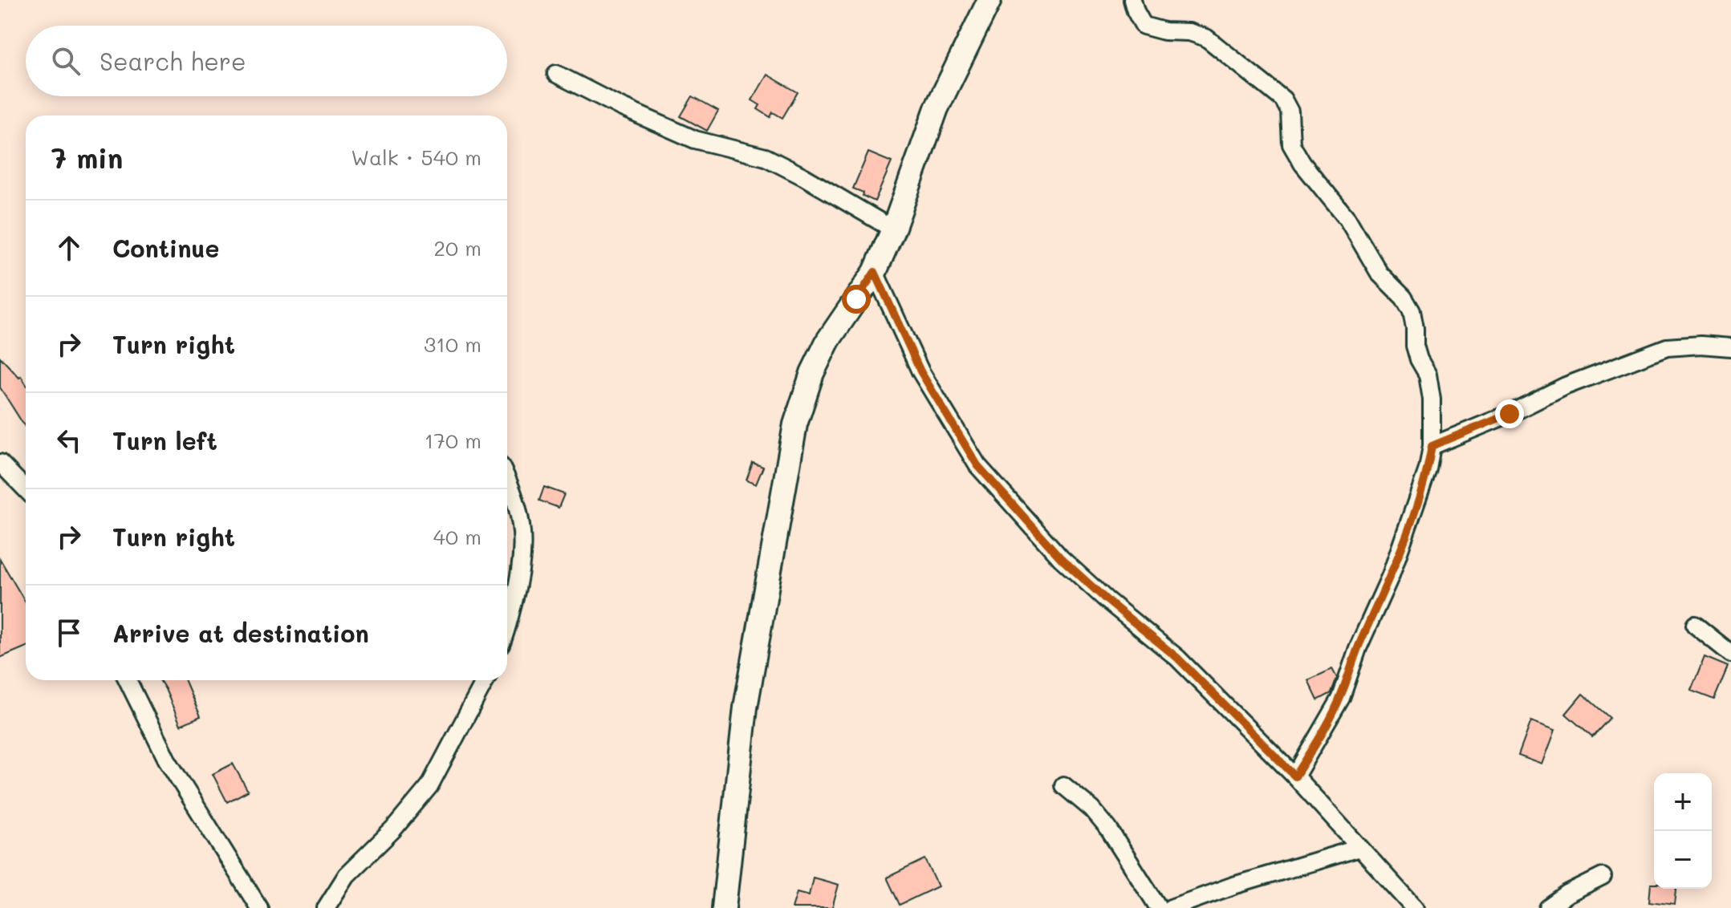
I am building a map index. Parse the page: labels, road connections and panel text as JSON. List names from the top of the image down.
{
  "page": {
    "search": "Search here",
    "heading": ["7 min", "Walk · 540 m"],
    "list": [
      ["Continue", "20 m"],
      ["Turn right", "310 m"],
      ["Turn left", "170 m"],
      ["Turn right", "40 m"],
      "Arrive at destination"
    ],
    "map_buttons": ["+", "−"]
  }
}
